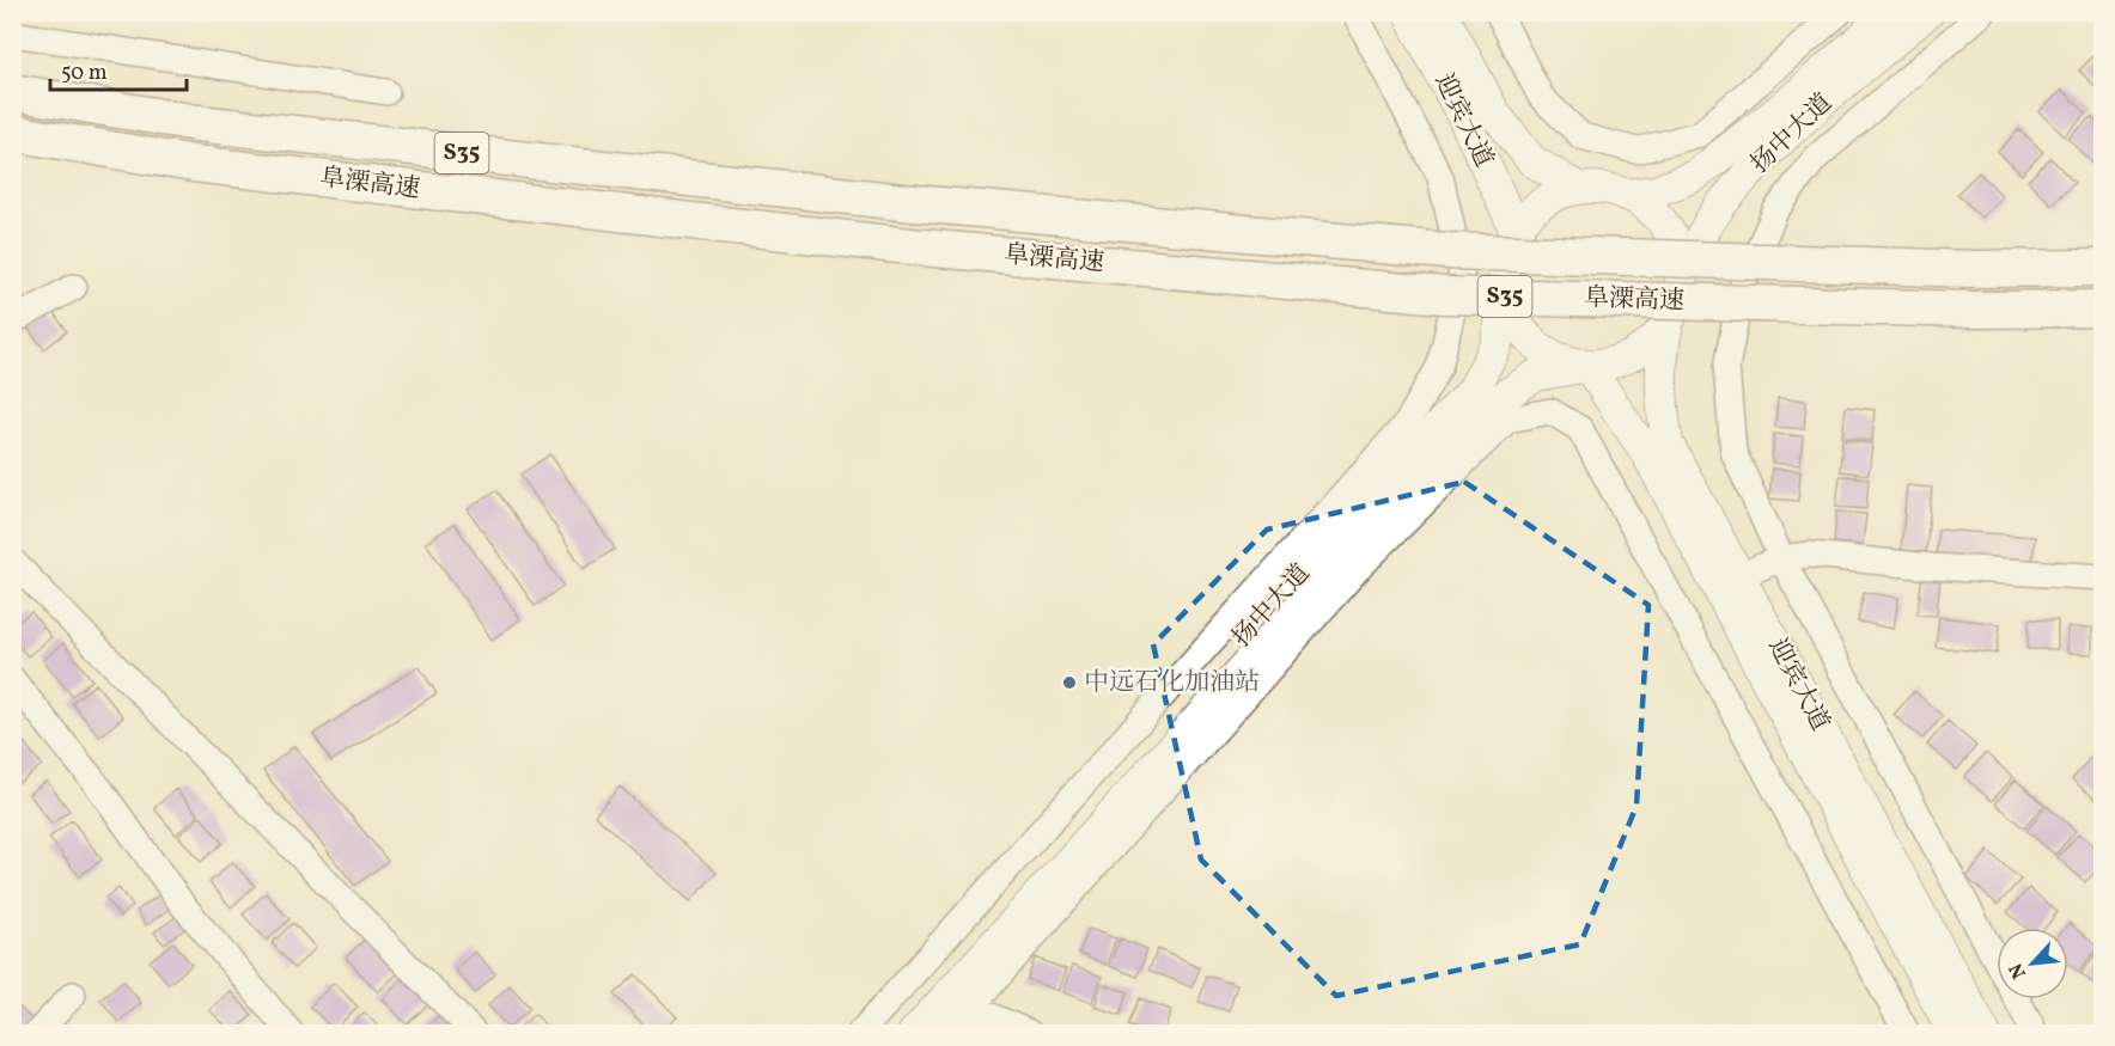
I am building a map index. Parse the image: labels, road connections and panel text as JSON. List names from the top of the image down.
{
  "streets": {
    "highway": ["S35", "阜溧高速"],
    "main road": ["迎宾大道", "扬中大道"]
  },
  "crossings": [
    ["迎宾大道", "扬中大道"]
  ],
  "places": ["中远石化加油站"],
  "scale_bar": "50 m",
  "north": "bottom left"
}
